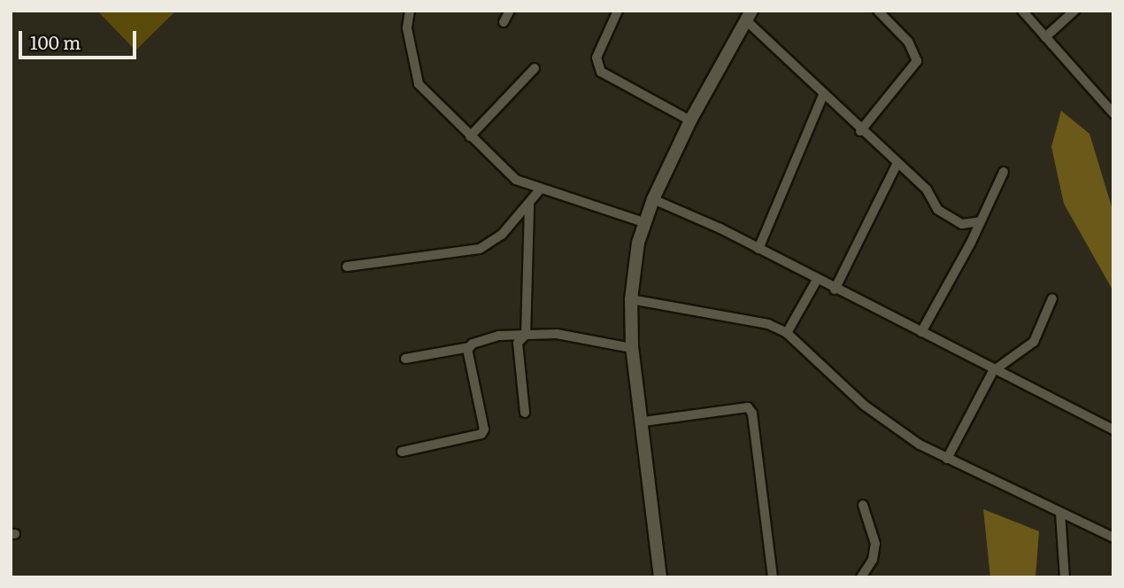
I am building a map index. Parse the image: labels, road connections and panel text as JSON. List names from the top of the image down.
{
  "scale_bar": "100 m"
}
